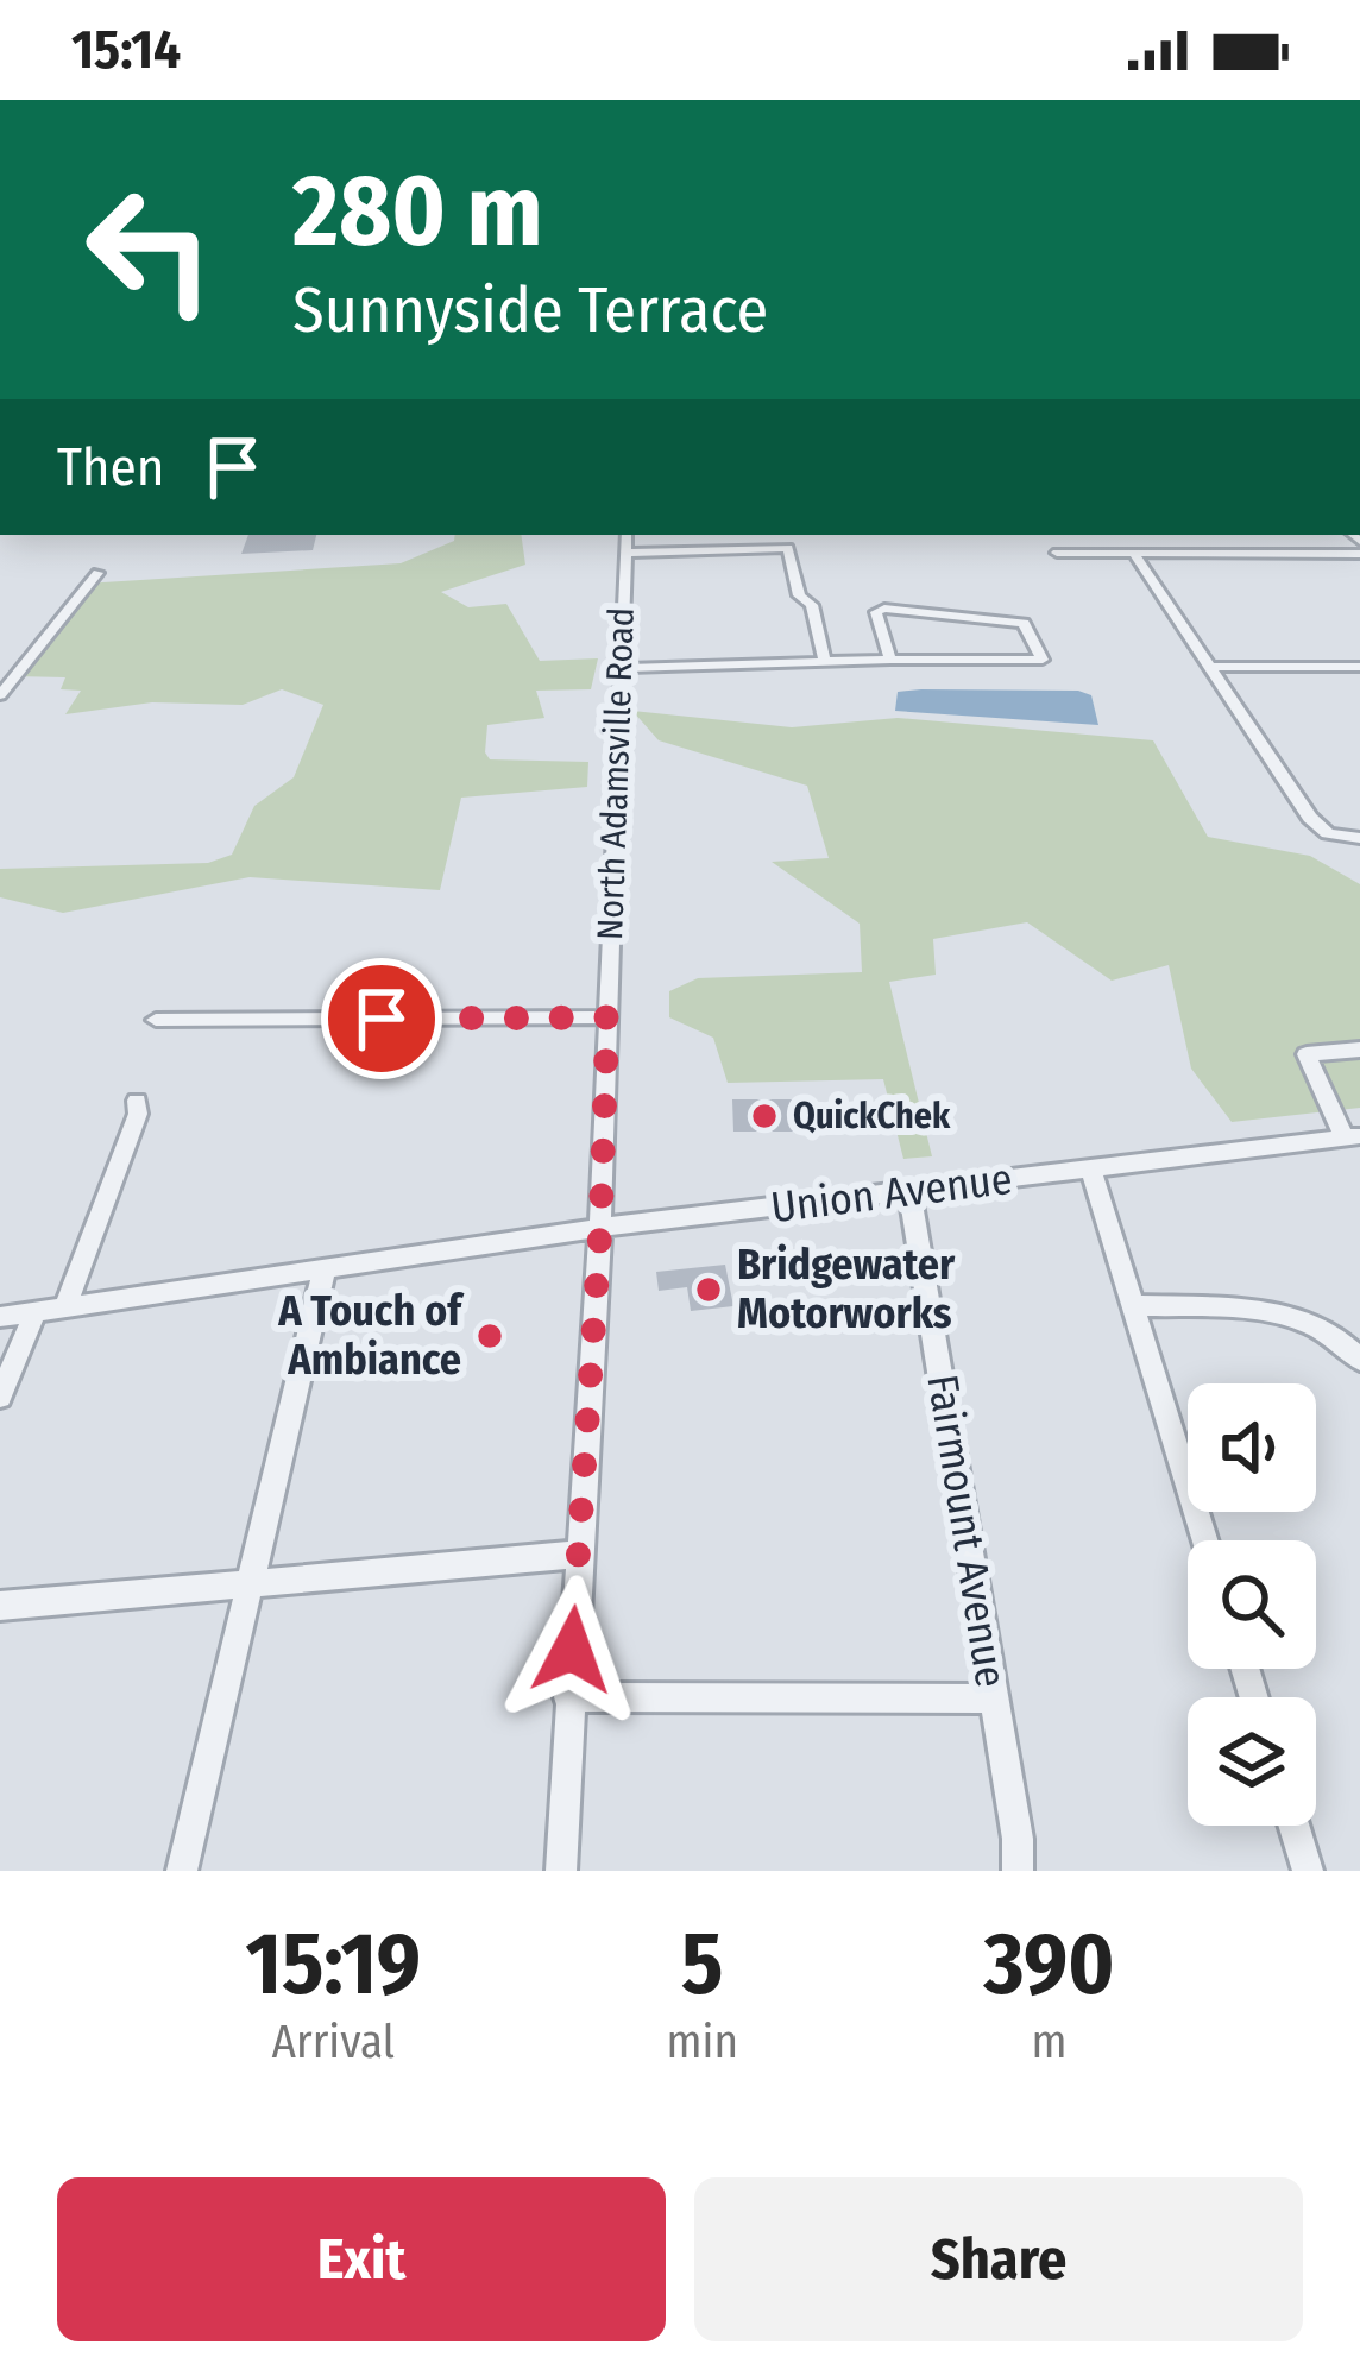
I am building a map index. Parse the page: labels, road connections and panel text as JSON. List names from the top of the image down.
{
  "streets": {
    "street": ["North Adamsville Road", "Union Avenue", "Fairmount Avenue"]
  },
  "crossings": [
    ["North Adamsville Road", "Union Avenue"],
    ["Union Avenue", "Fairmount Avenue"]
  ],
  "places": ["QuickChek", "Bridgewater Motorworks", "A Touch of Ambiance"],
  "page": {
    "status": "15:14",
    "turn": ["280 m", "Sunnyside Terrace"],
    "then": "Then",
    "eta": [
      "15:19",
      "Arrival",
      "5",
      "min",
      "390",
      "m"
    ],
    "buttons": ["Exit", "Share"]
  }
}
